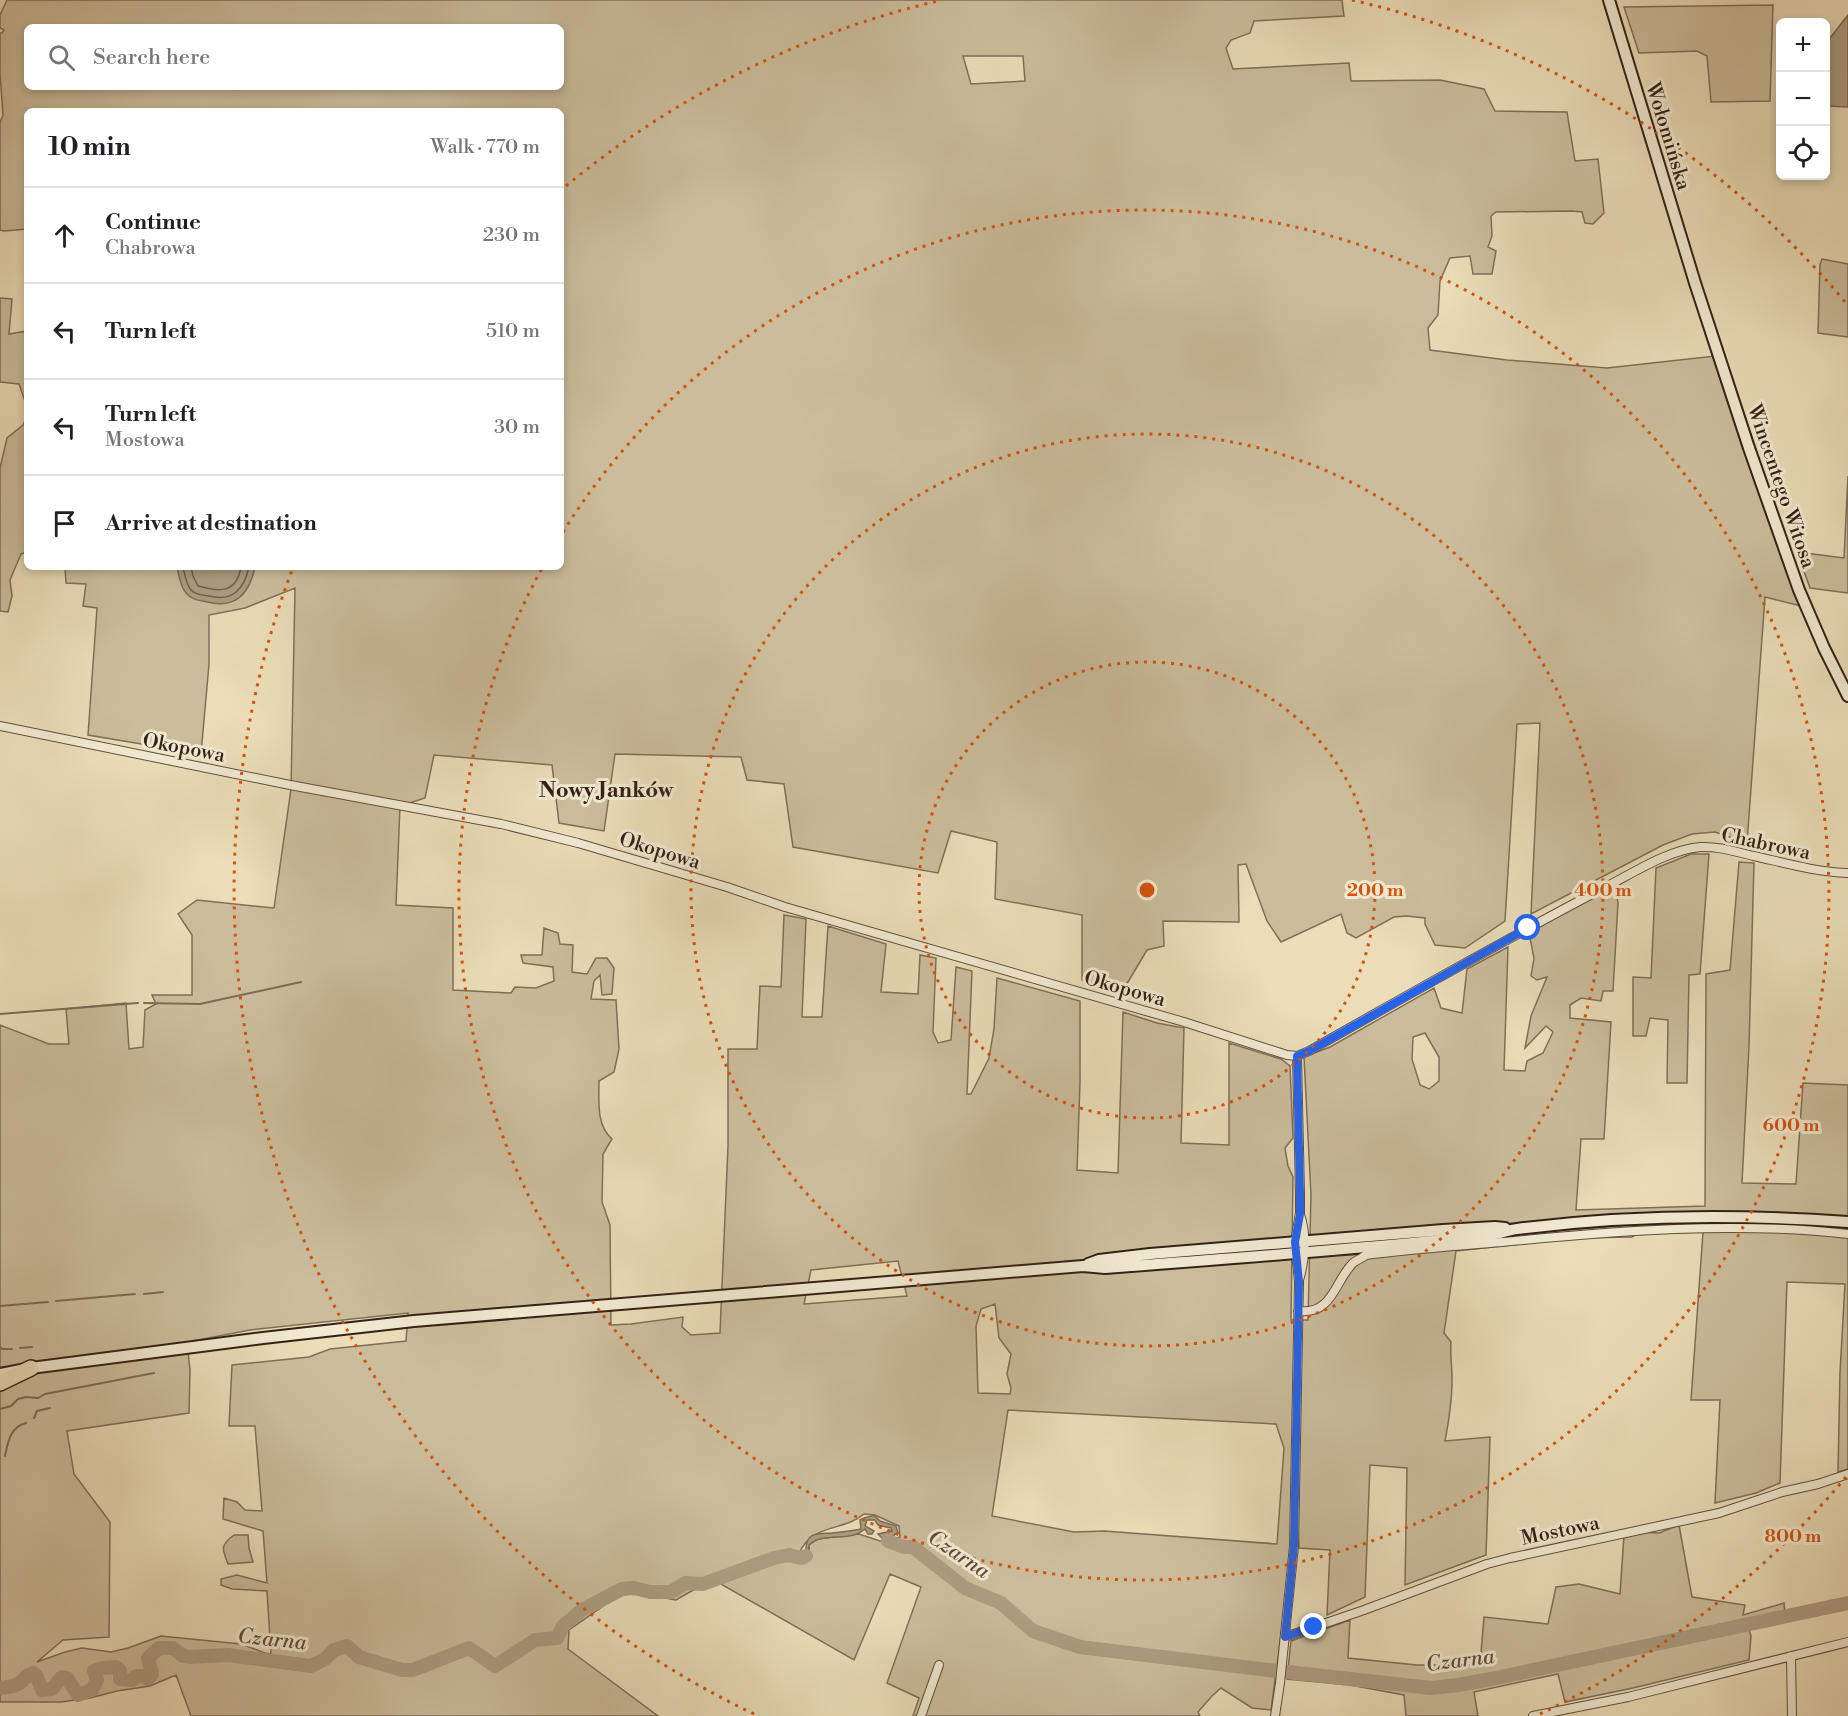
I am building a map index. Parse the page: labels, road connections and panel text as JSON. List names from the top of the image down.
{
  "streets": {
    "main road": ["Wołomińska", "Wincentego Witosa"],
    "street": ["Okopowa", "Chabrowa", "Mostowa"]
  },
  "crossings": [
    ["Wołomińska", "Wincentego Witosa"],
    ["Okopowa", "Chabrowa"]
  ],
  "districts": ["Nowy Janków"],
  "water": ["Czarna"],
  "page": {
    "map_buttons": ["+", "−"],
    "search": "Search here",
    "heading": ["10 min", "Walk · 770 m"],
    "list": [
      ["Continue", "Chabrowa", "230 m"],
      ["Turn left", "510 m"],
      ["Turn left", "Mostowa", "30 m"],
      "Arrive at destination"
    ]
  },
  "rings": [
    "200 m",
    "400 m",
    "600 m",
    "800 m"
  ]
}
